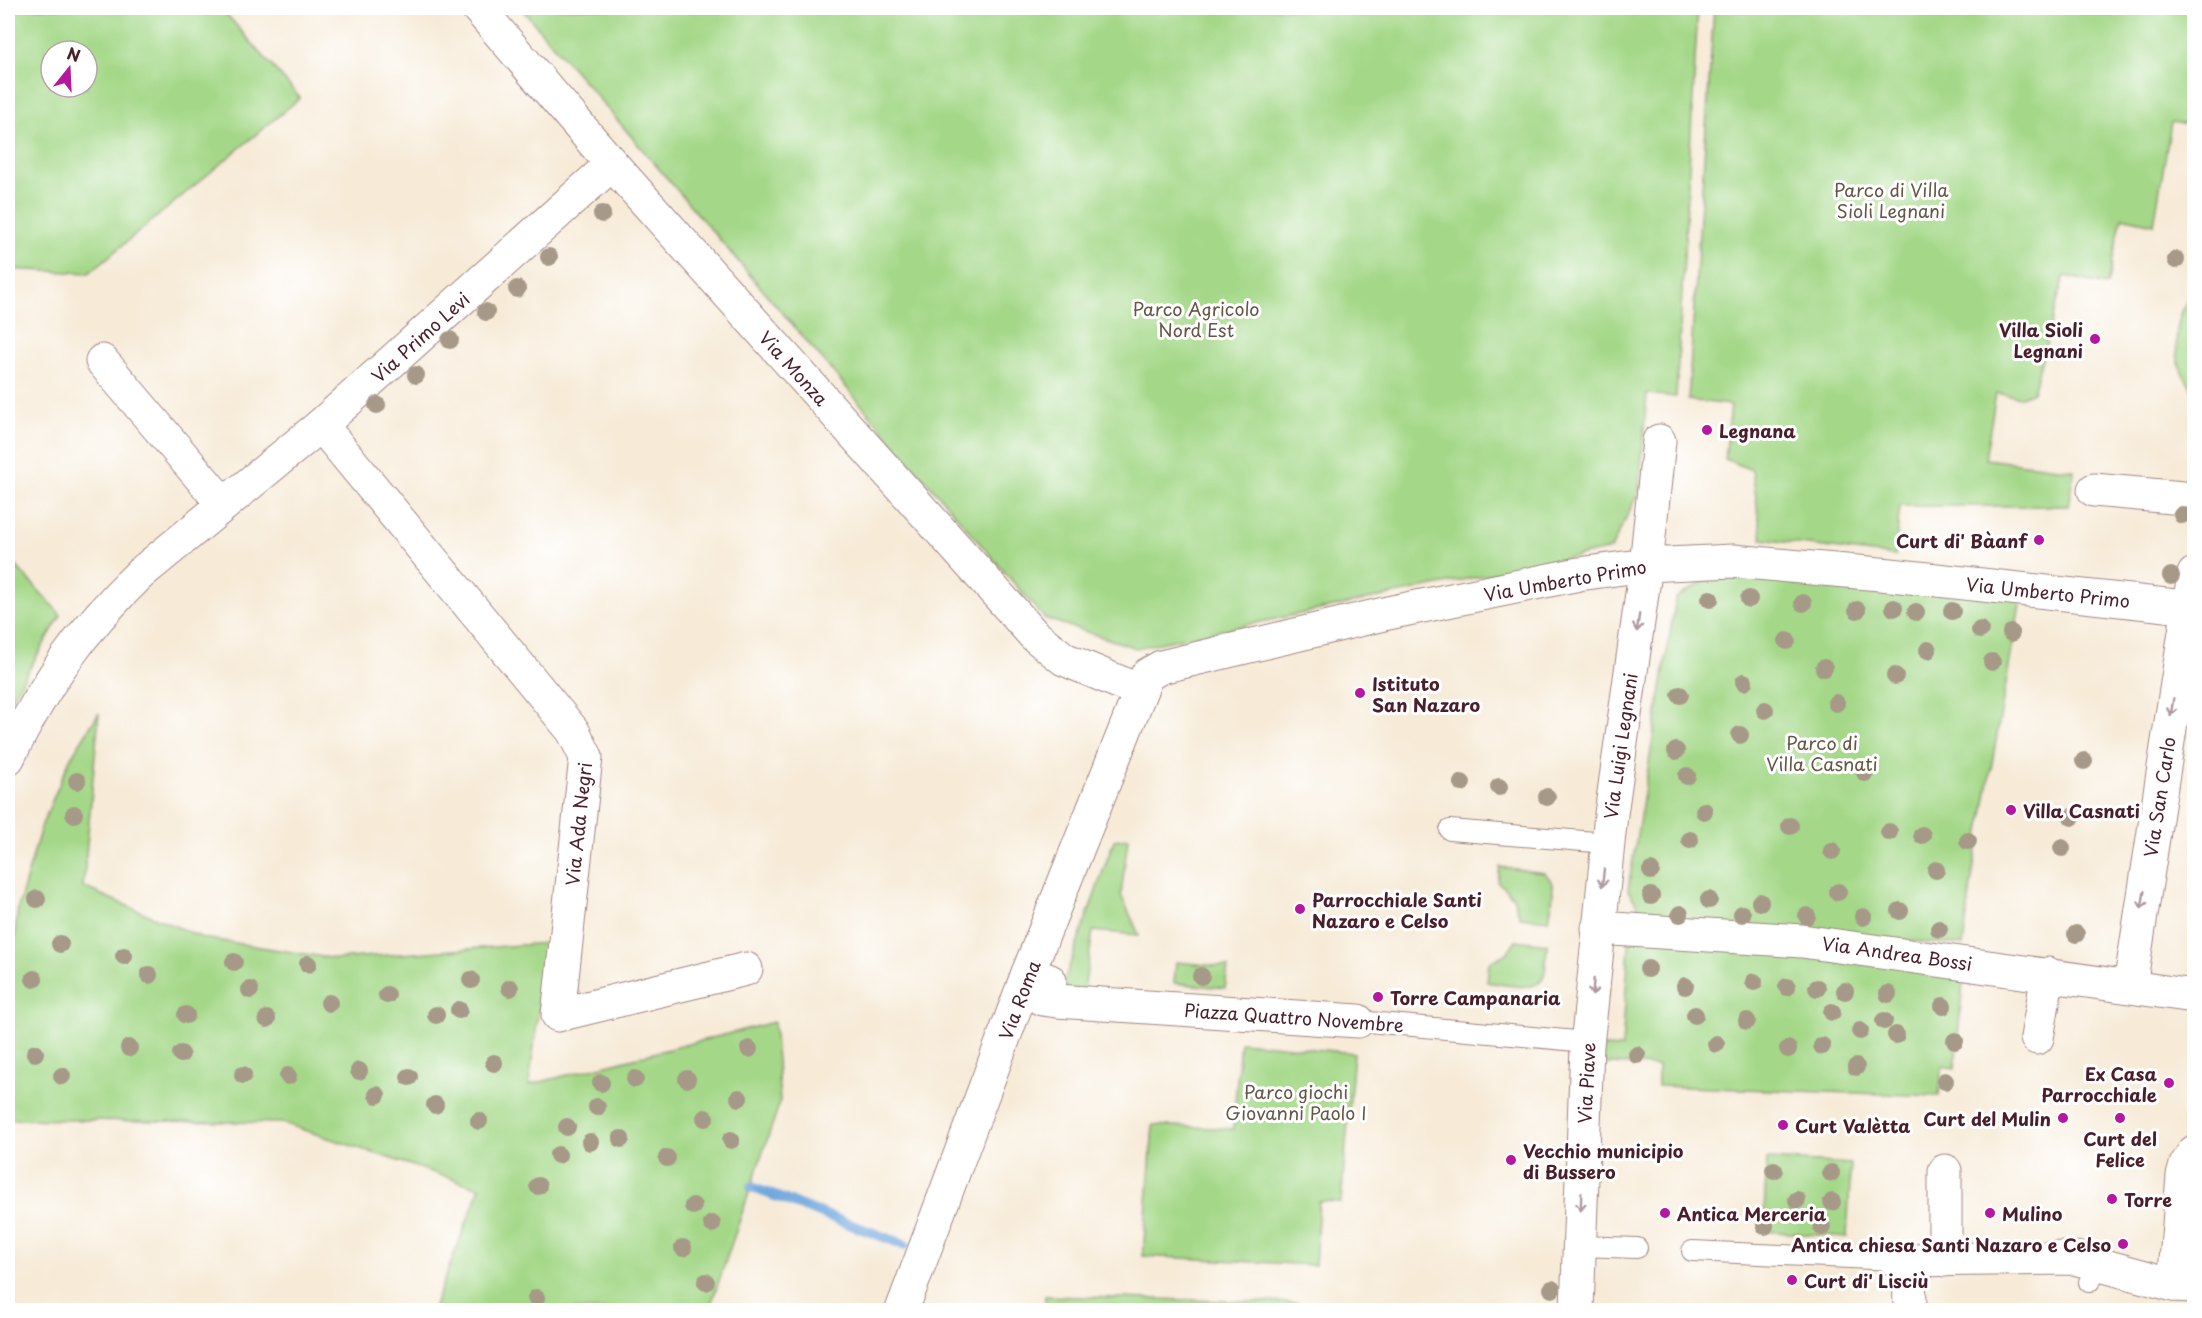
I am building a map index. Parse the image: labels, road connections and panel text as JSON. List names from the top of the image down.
{
  "streets": {
    "street": [
      "Via Primo Levi",
      "Via Monza",
      "Via Umberto Primo",
      "Via Luigi Legnani",
      "Via San Carlo",
      "Via Ada Negri",
      "Via Andrea Bossi",
      "Via Roma",
      "Piazza Quattro Novembre",
      "Via Piave"
    ]
  },
  "crossings": [
    ["Via Primo Levi", "Via Monza"],
    ["Via Primo Levi", "Via Ada Negri"],
    ["Via Monza", "Via Umberto Primo"],
    ["Via Monza", "Via Roma"],
    ["Via Umberto Primo", "Via Luigi Legnani"],
    ["Via Umberto Primo", "Via San Carlo"],
    ["Via Umberto Primo", "Via Roma"],
    ["Via Luigi Legnani", "Via Andrea Bossi"],
    ["Via Luigi Legnani", "Via Piave"],
    ["Via San Carlo", "Via Andrea Bossi"],
    ["Via Andrea Bossi", "Via Piave"],
    ["Via Roma", "Piazza Quattro Novembre"],
    ["Piazza Quattro Novembre", "Via Piave"]
  ],
  "one_way": ["Via Luigi Legnani", "Via San Carlo", "Via Piave"],
  "parks": [
    "Parco di Villa Sioli Legnani",
    "Parco Agricolo Nord Est",
    "Parco di Villa Casnati",
    "Parco giochi Giovanni Paolo I"
  ],
  "places": [
    "Villa Sioli Legnani",
    "Legnana",
    "Curt di' Bàanf",
    "Istituto San Nazaro",
    "Villa Casnati",
    "Parrocchiale Santi Nazaro e Celso",
    "Torre Campanaria",
    "Ex Casa Parrocchiale",
    "Curt del Mulin",
    "Curt del Felice",
    "Curt Valètta",
    "Vecchio municipio di Bussero",
    "Torre",
    "Antica Merceria",
    "Mulino",
    "Antica chiesa Santi Nazaro e Celso",
    "Curt di' Lisciù"
  ],
  "north": "top"
}
